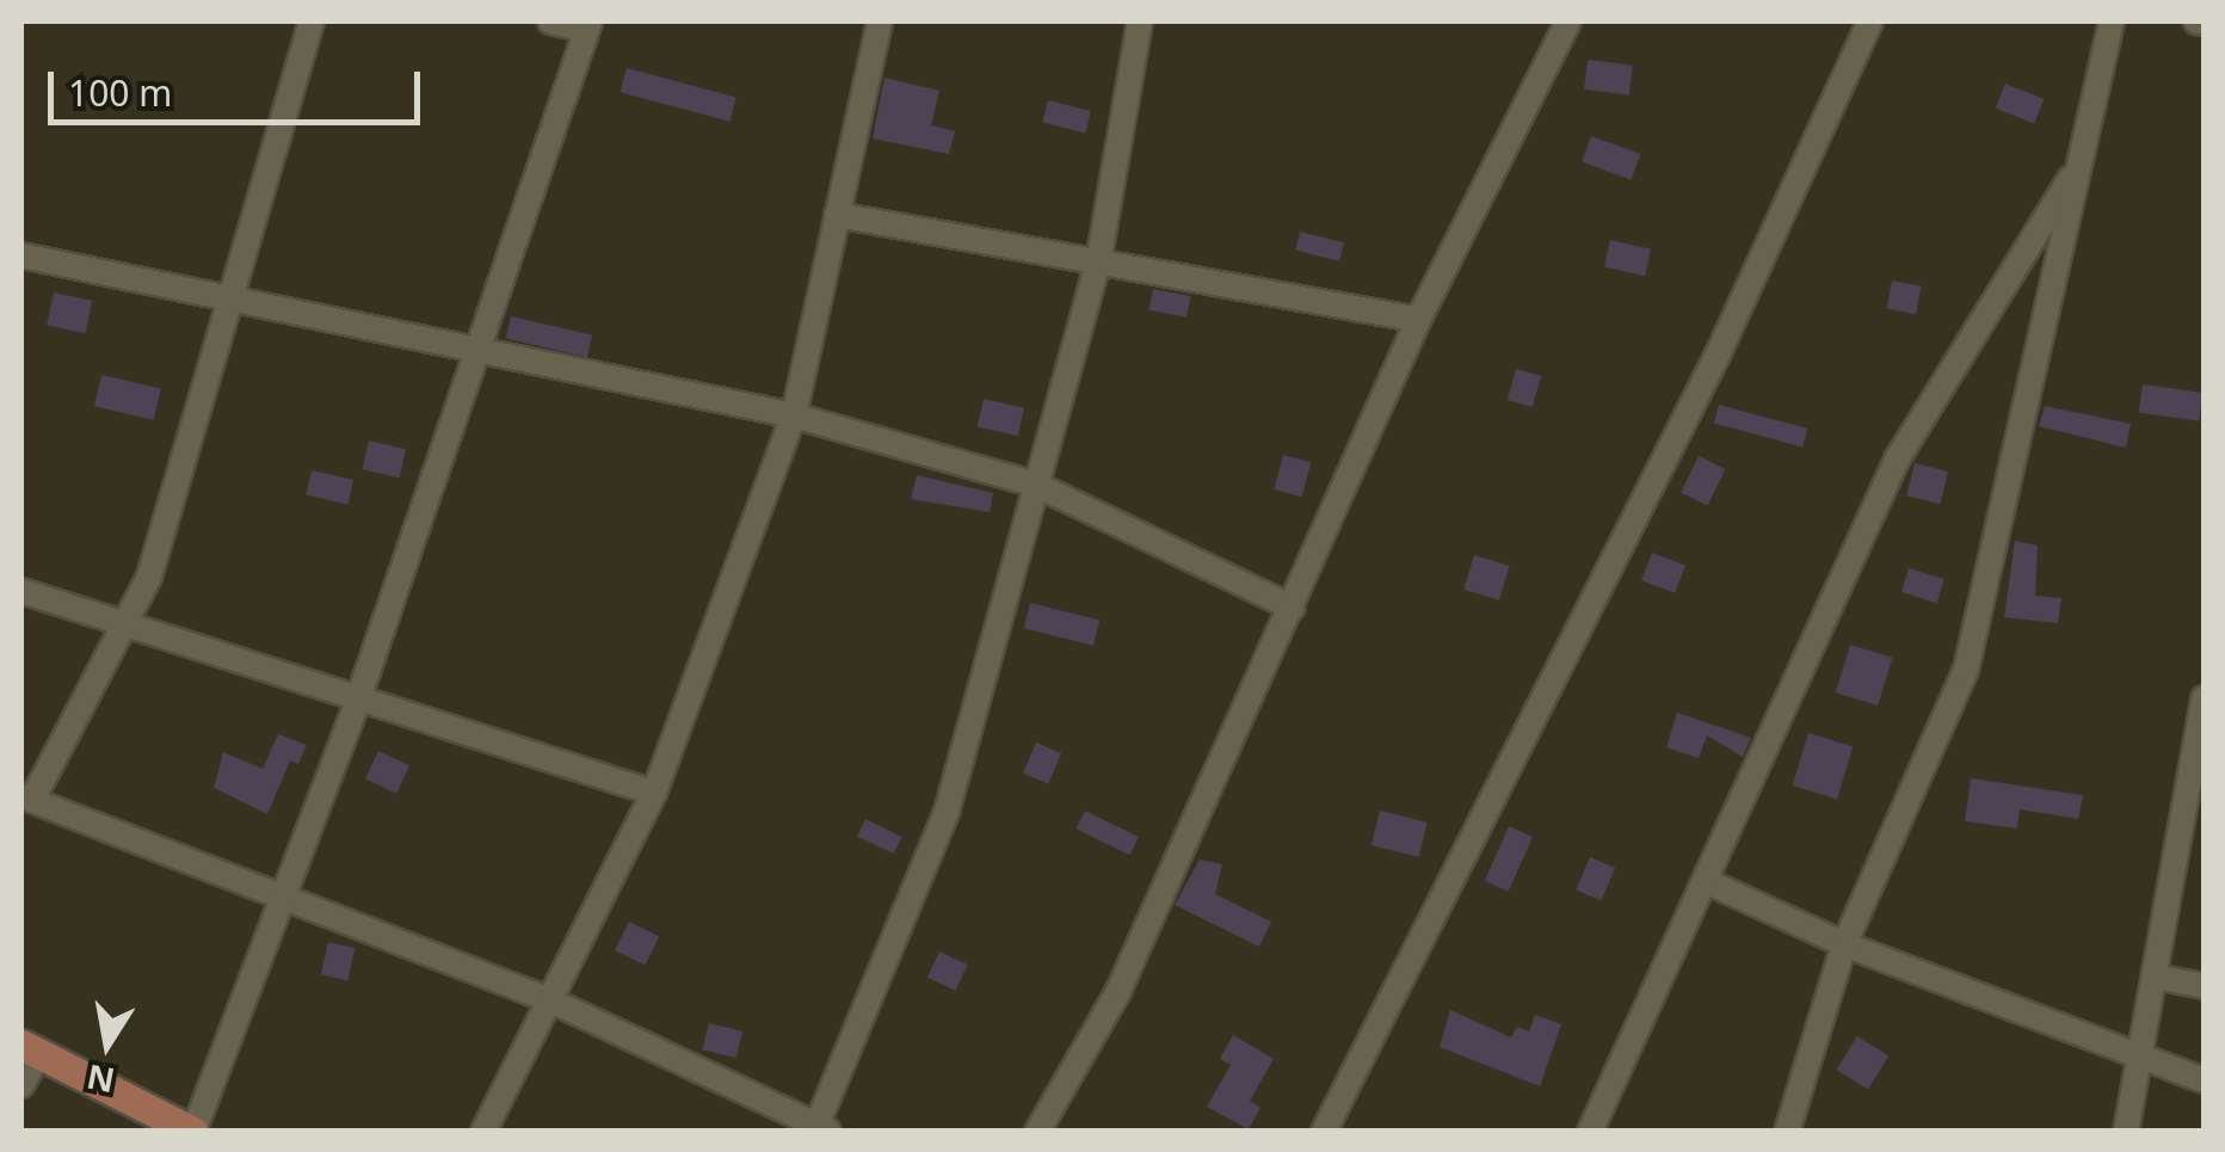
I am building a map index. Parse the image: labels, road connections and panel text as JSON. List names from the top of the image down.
{
  "scale_bar": "100 m",
  "north": "bottom"
}
